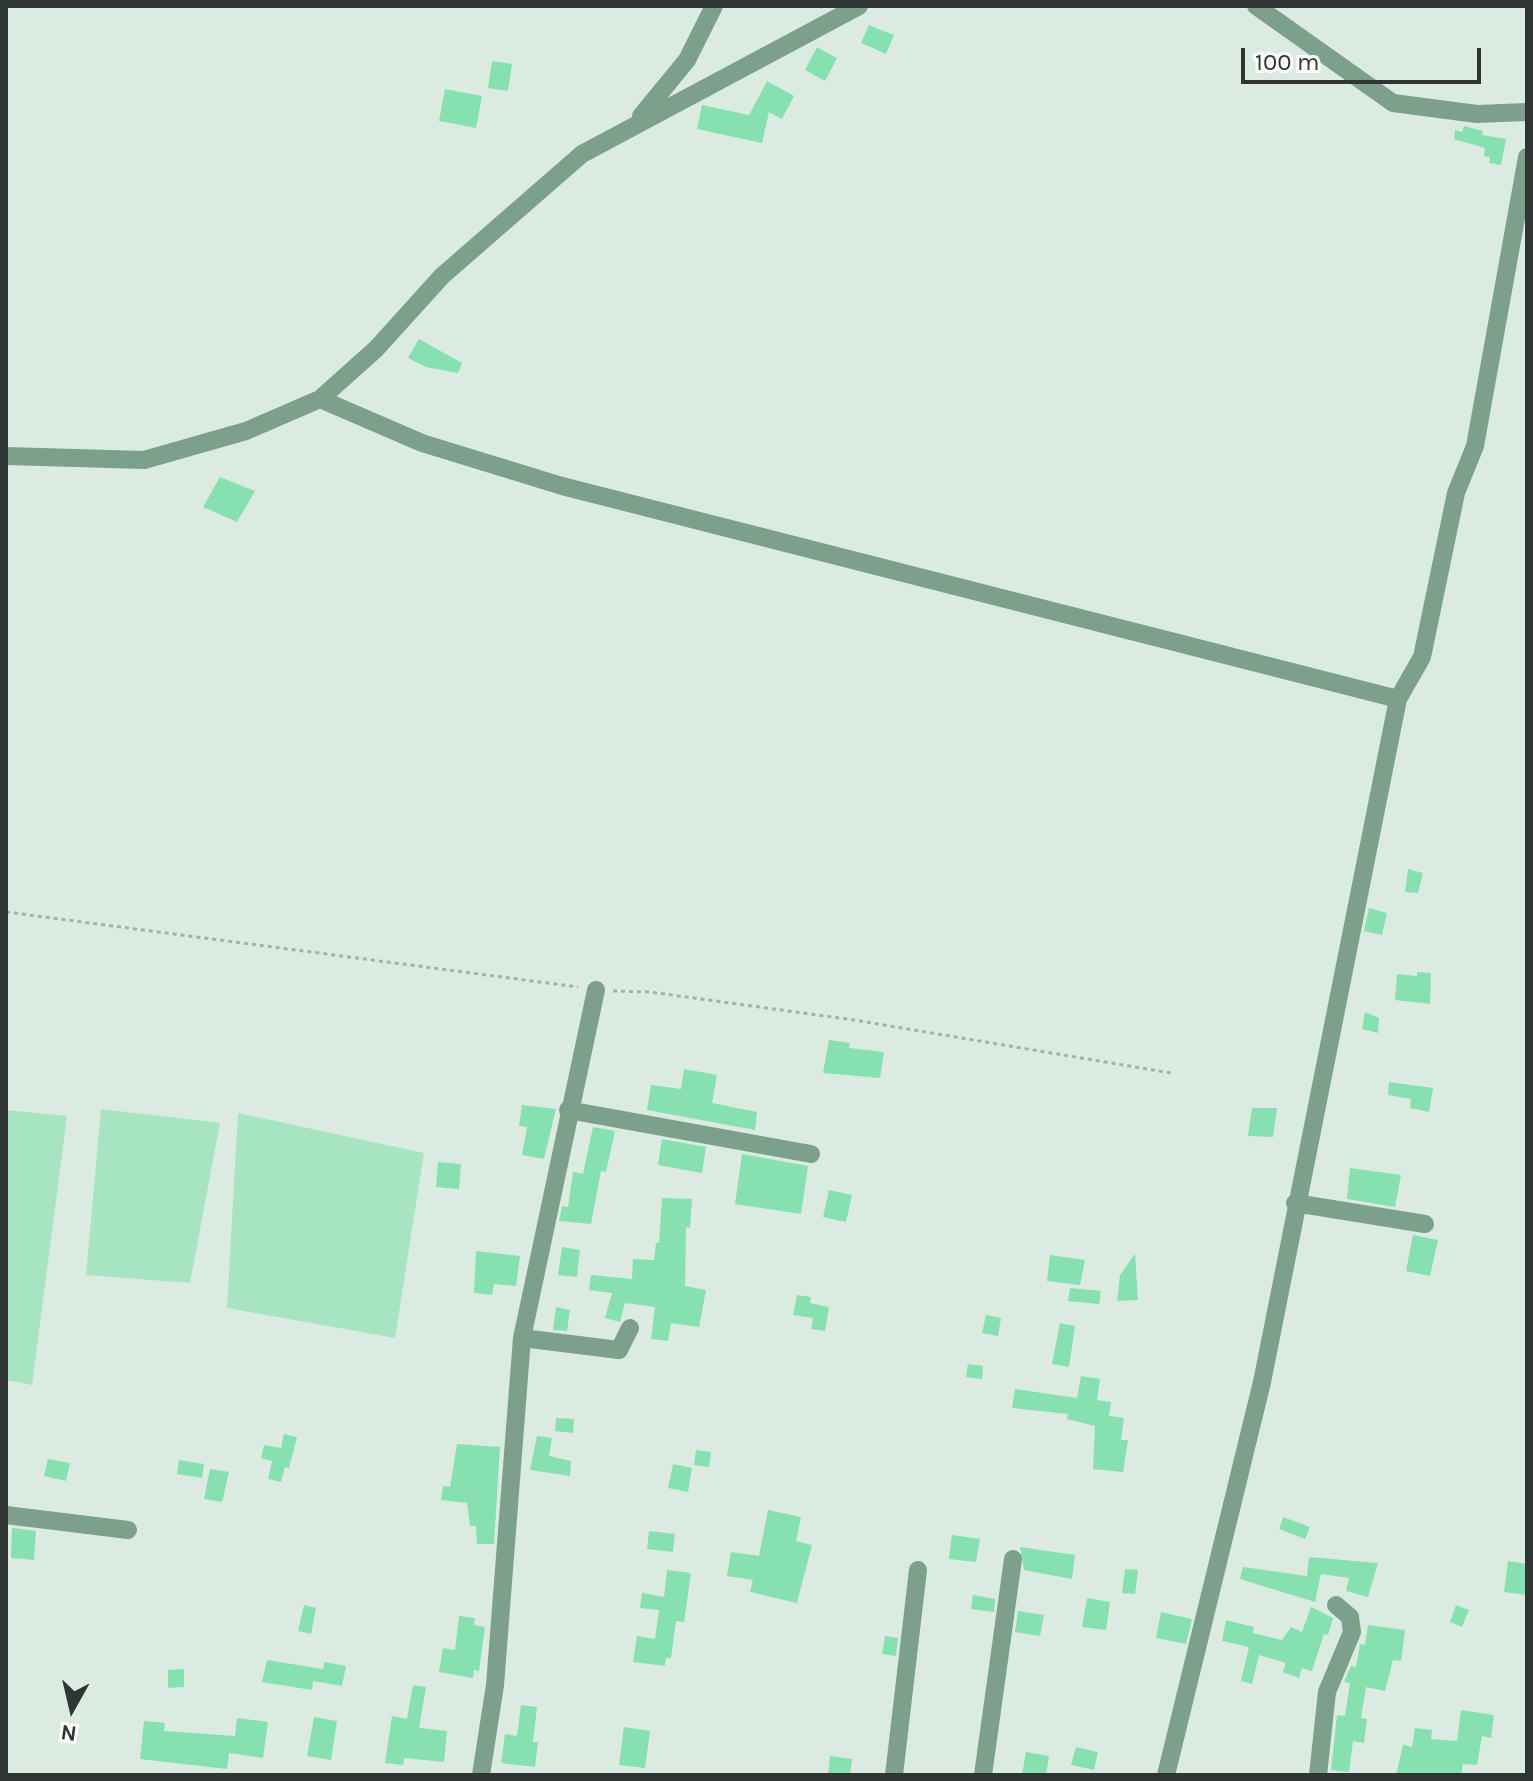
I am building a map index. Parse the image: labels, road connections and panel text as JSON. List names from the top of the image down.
{
  "scale_bar": "100 m",
  "north": "bottom"
}
